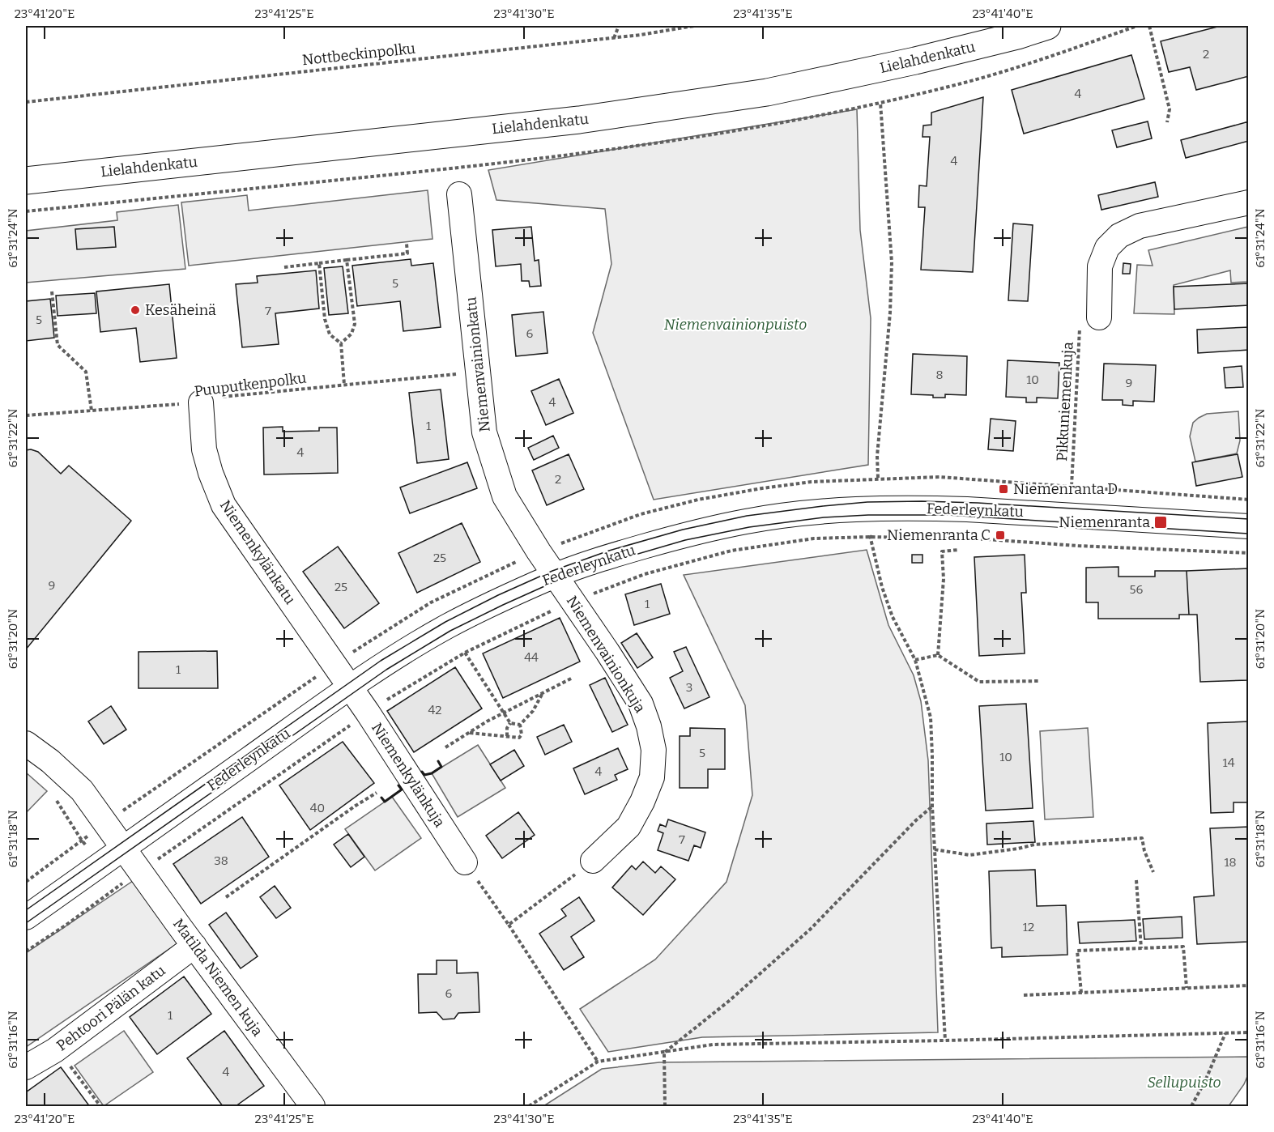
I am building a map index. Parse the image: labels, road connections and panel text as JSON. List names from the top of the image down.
{
  "streets": {
    "main road": ["Lielahdenkatu"],
    "street": [
      "Niemenvainionkatu",
      "Federleynkatu",
      "Niemenkylänkatu",
      "Niemenvainionkuja",
      "Niemenkylänkuja",
      "Matilda Niemen kuja",
      "Pehtoori Pälän katu"
    ],
    "path": ["Nottbeckinpolku", "Puuputkenpolku", "Pikkuniemenkuja"]
  },
  "crossings": [
    ["Niemenvainionkatu", "Puuputkenpolku"],
    ["Niemenvainionkatu", "Federleynkatu"],
    ["Niemenvainionkatu", "Niemenvainionkuja"],
    ["Puuputkenpolku", "Niemenkylänkatu"],
    ["Federleynkatu", "Niemenkylänkatu"],
    ["Federleynkatu", "Niemenvainionkuja"],
    ["Federleynkatu", "Niemenkylänkuja"],
    ["Federleynkatu", "Matilda Niemen kuja"],
    ["Niemenkylänkatu", "Niemenkylänkuja"],
    ["Matilda Niemen kuja", "Pehtoori Pälän katu"]
  ],
  "parks": ["Niemenvainionpuisto", "Sellupuisto"],
  "places": {
    "other": ["Kesäheinä"],
    "transit": ["Niemenranta D", "Niemenranta", "Niemenranta C"]
  },
  "house_numbers": [
    "2",
    "4",
    "4",
    "5",
    "7",
    "5",
    "6",
    "8",
    "10",
    "9",
    "4",
    "1",
    "4",
    "2",
    "25",
    "9",
    "25",
    "56",
    "1",
    "44",
    "1",
    "3",
    "42",
    "5",
    "10",
    "14",
    "4",
    "40",
    "7",
    "38",
    "18",
    "12",
    "6",
    "1",
    "4"
  ],
  "coordinates": [
    "23°41'20\"E",
    "23°41'25\"E",
    "23°41'30\"E",
    "23°41'35\"E",
    "23°41'40\"E",
    "61°31'24\"N",
    "61°31'22\"N",
    "61°31'20\"N",
    "61°31'18\"N",
    "61°31'16\"N"
  ]
}
